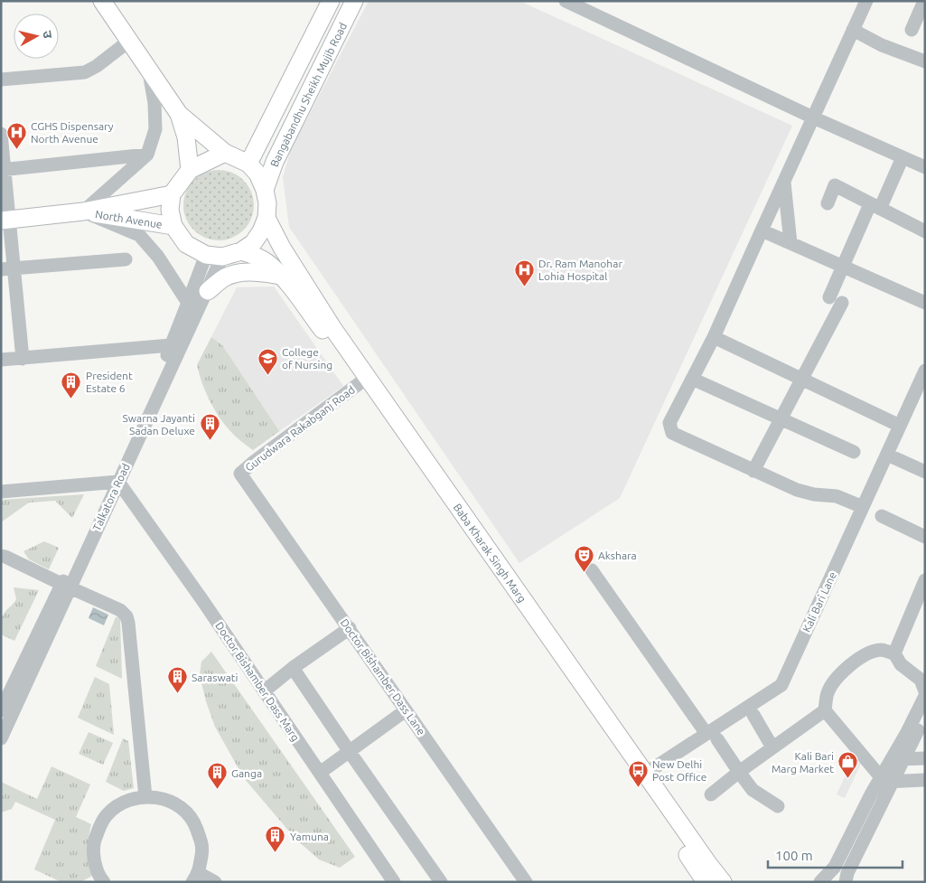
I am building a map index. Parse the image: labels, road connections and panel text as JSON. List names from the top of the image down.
{
  "streets": {
    "main road": ["Bangabandhu Sheikh Mujib Road", "North Avenue", "Baba Kharak Singh Marg"],
    "street": [
      "Gurudwara Rakabganj Road",
      "Talkatora Road",
      "Kali Bari Lane",
      "Doctor Bishamber Dass Lane",
      "Doctor Bishamber Dass Marg"
    ]
  },
  "crossings": [
    ["Bangabandhu Sheikh Mujib Road", "North Avenue"],
    ["Bangabandhu Sheikh Mujib Road", "Talkatora Road"],
    ["Bangabandhu Sheikh Mujib Road", "Baba Kharak Singh Marg"],
    ["North Avenue", "Talkatora Road"],
    ["North Avenue", "Baba Kharak Singh Marg"],
    ["Gurudwara Rakabganj Road", "Baba Kharak Singh Marg"],
    ["Gurudwara Rakabganj Road", "Doctor Bishamber Dass Lane"],
    ["Talkatora Road", "Baba Kharak Singh Marg"],
    ["Talkatora Road", "Doctor Bishamber Dass Marg"],
    ["Baba Kharak Singh Marg", "Kali Bari Lane"]
  ],
  "places": {
    "hospital": ["CGHS Dispensary North Avenue", "Dr. Ram Manohar Lohia Hospital"],
    "school or university": ["College of Nursing"],
    "building": [
      "President Estate 6",
      "Swarna Jayanti Sadan Deluxe",
      "Saraswati",
      "Ganga",
      "Yamuna"
    ],
    "theatre": ["Akshara"],
    "shop": ["Kali Bari Marg Market"],
    "bus stop": ["New Delhi Post Office"]
  },
  "scale_bar": "100 m",
  "north": "right"
}
